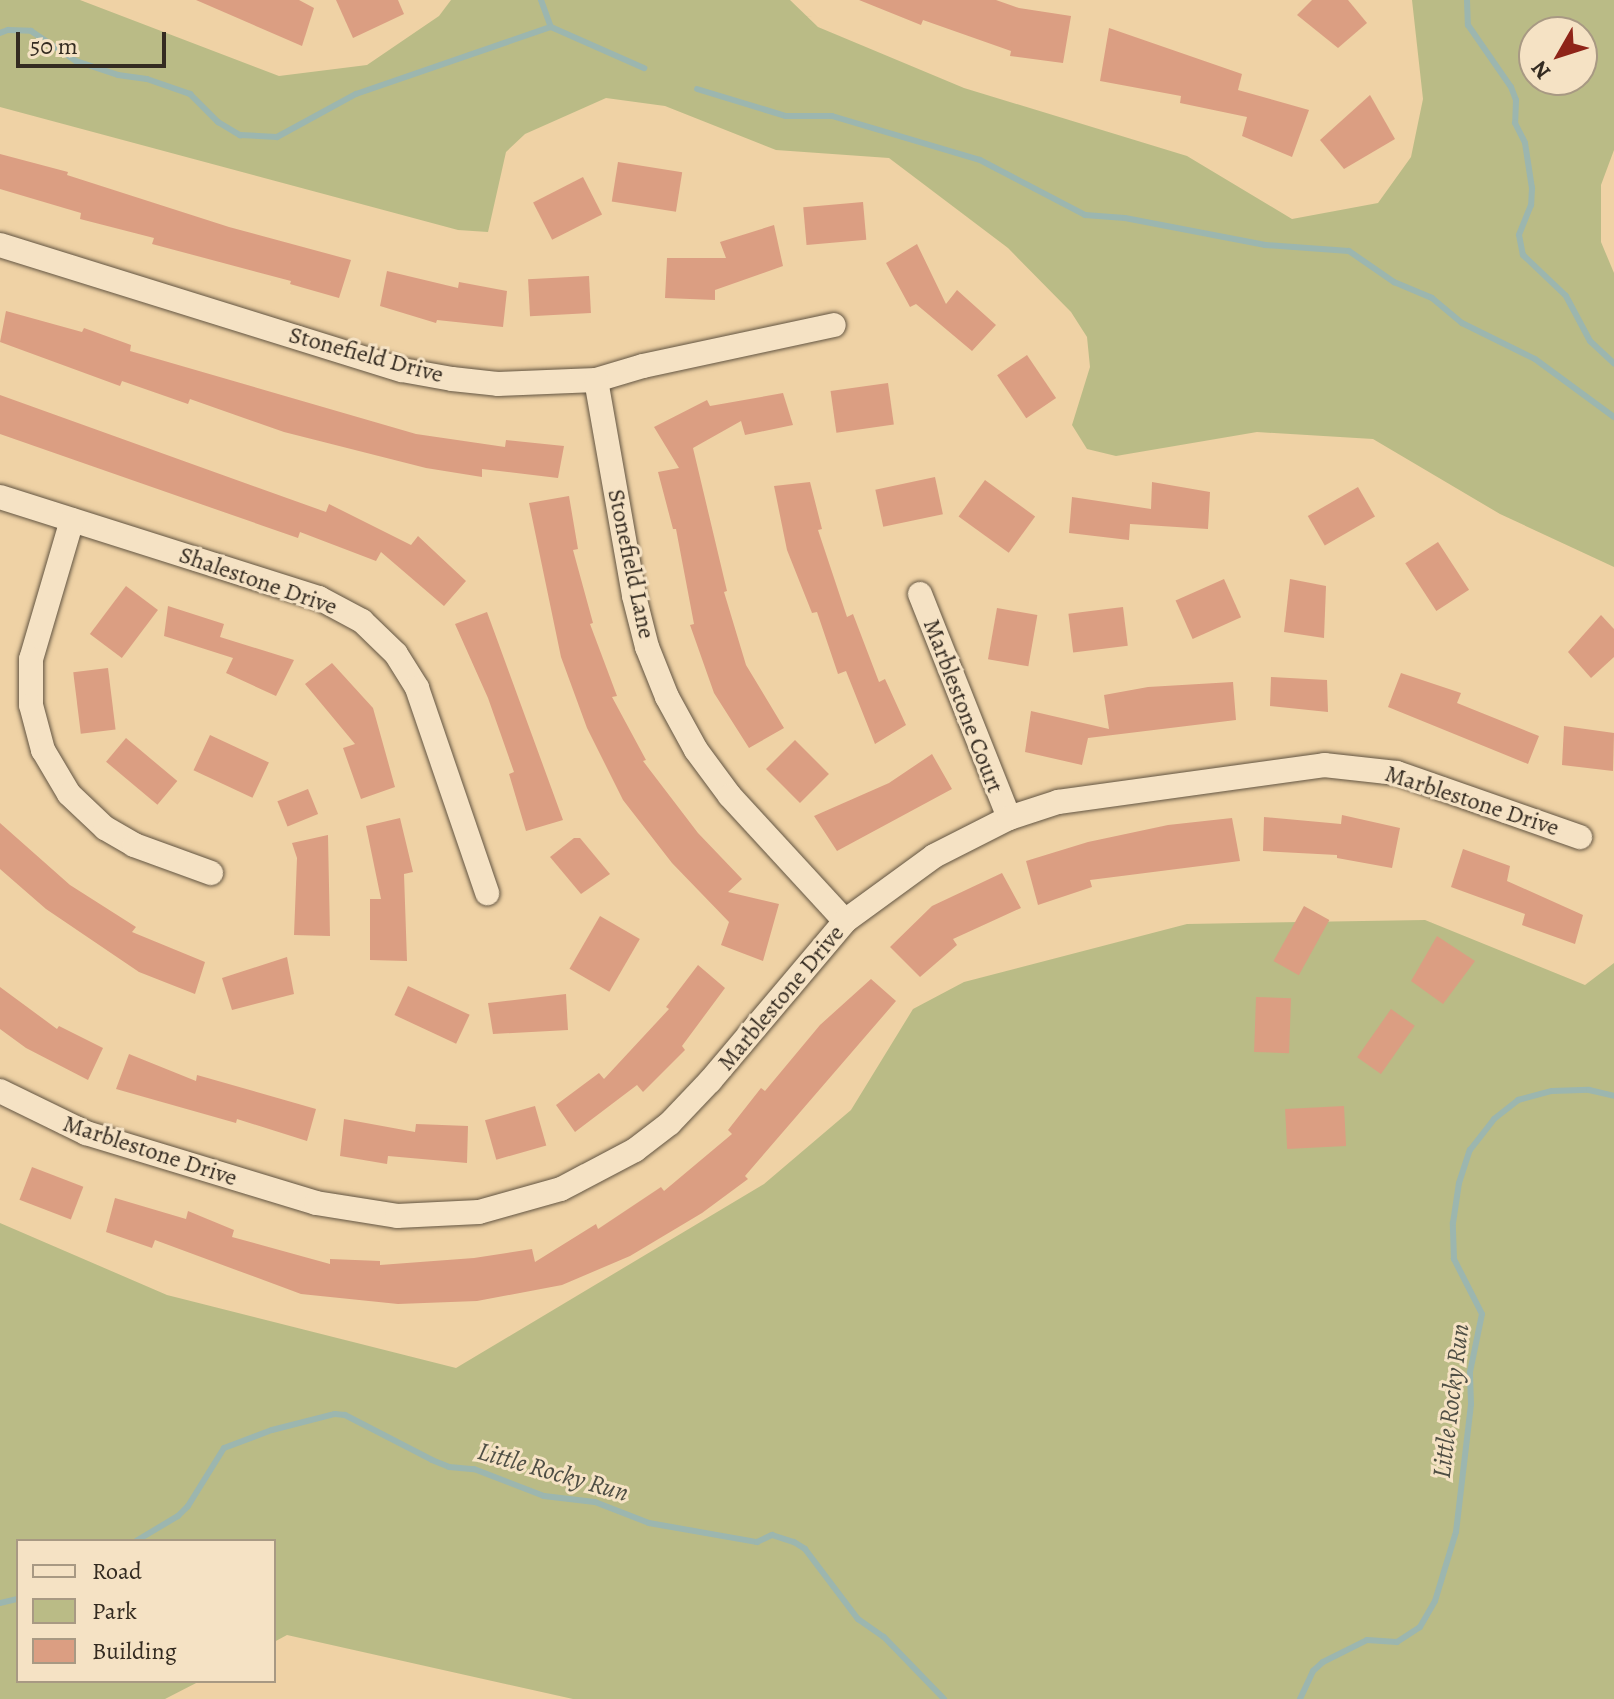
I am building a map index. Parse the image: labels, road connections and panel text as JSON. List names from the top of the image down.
{
  "streets": {
    "street": [
      "Stonefield Drive",
      "Stonefield Lane",
      "Shalestone Drive",
      "Marblestone Court",
      "Marblestone Drive"
    ]
  },
  "crossings": [
    ["Stonefield Drive", "Stonefield Lane"],
    ["Stonefield Lane", "Marblestone Drive"],
    ["Marblestone Court", "Marblestone Drive"]
  ],
  "water": ["Little Rocky Run"],
  "legend": ["Road", "Park", "Building"],
  "scale_bar": "50 m",
  "north": "bottom left"
}
